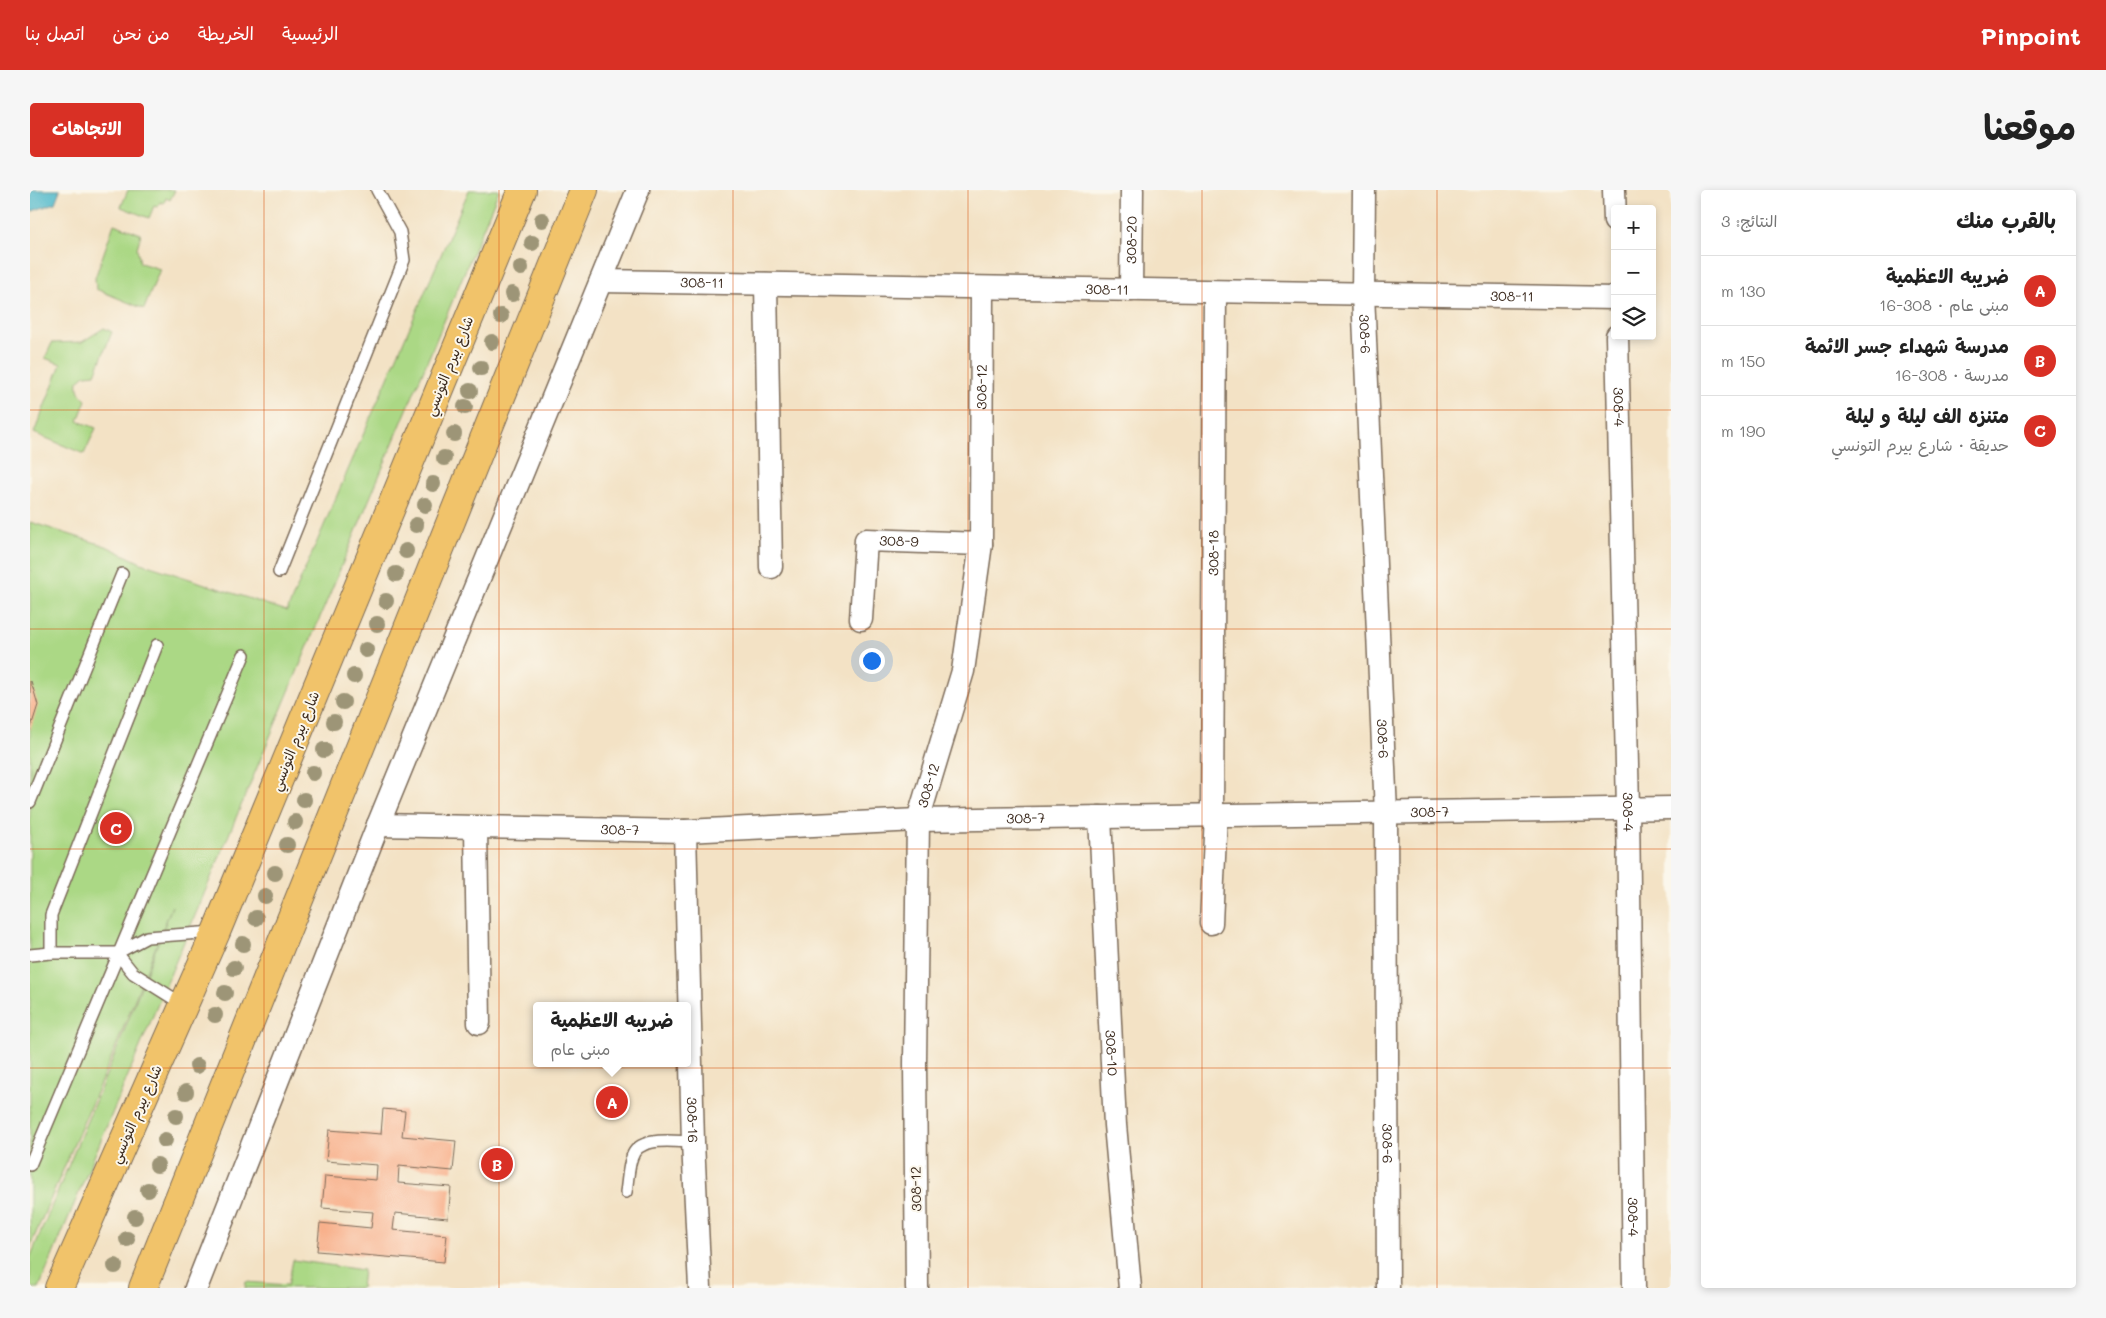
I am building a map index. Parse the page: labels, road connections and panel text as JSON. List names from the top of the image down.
{
  "streets": {
    "main road": ["شارع بيرم التونسي"],
    "street": [
      "308-20",
      "308-11",
      "308-6",
      "308-12",
      "308-4",
      "308-9",
      "308-18",
      "308-7",
      "308-10",
      "308-16"
    ]
  },
  "crossings": [
    ["308-20", "308-11"],
    ["308-11", "308-6"],
    ["308-11", "308-12"],
    ["308-11", "308-18"],
    ["308-6", "308-7"],
    ["308-12", "308-9"],
    ["308-12", "308-7"],
    ["308-4", "308-7"],
    ["308-18", "308-7"],
    ["308-7", "308-10"],
    ["308-7", "308-16"]
  ],
  "page": {
    "header": "Pinpoint",
    "nav": [
      "الرئيسية",
      "الخريطة",
      "من نحن",
      "اتصل بنا"
    ],
    "title": "موقعنا",
    "buttons": "الاتجاهات",
    "heading": ["بالقرب منك", "النتائج: 3"],
    "map_buttons": ["+", "−"],
    "list": [
      {
        "mark": "A",
        "name": "ضريبه الاعظمية",
        "note": "مبنى عام · 308-16",
        "value": "130 m"
      },
      {
        "mark": "B",
        "name": "مدرسة شهداء جسر الائمة",
        "note": "مدرسة · 308-16",
        "value": "150 m"
      },
      {
        "mark": "C",
        "name": "متنزه الف ليلة و ليلة",
        "note": "حديقة · شارع بيرم التونسي",
        "value": "190 m"
      }
    ],
    "pins": ["C", "A", "B"],
    "popup": ["ضريبه الاعظمية", "مبنى عام"]
  }
}
